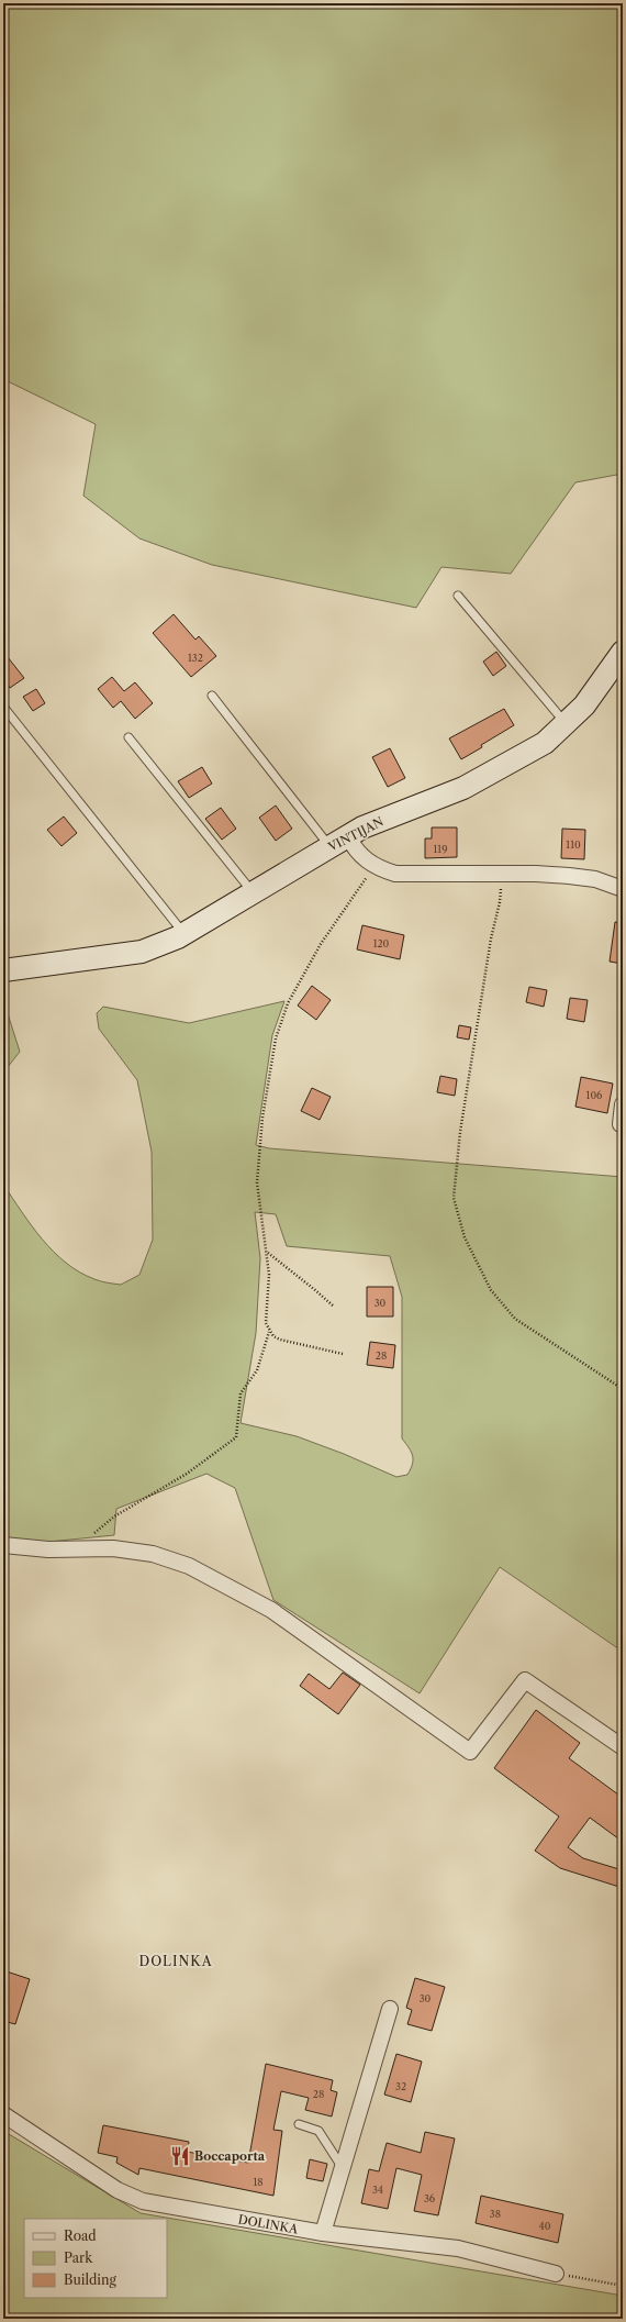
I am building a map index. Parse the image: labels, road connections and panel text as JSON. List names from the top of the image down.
{
  "streets": {
    "main road": ["VINTIJAN"],
    "street": ["DOLINKA"]
  },
  "districts": ["DOLINKA"],
  "places": {
    "restaurant": ["Boccaporta"]
  },
  "house_numbers": [
    "132",
    "110",
    "119",
    "120",
    "106",
    "30",
    "28",
    "30",
    "32",
    "28",
    "18",
    "34",
    "36",
    "38",
    "40"
  ],
  "legend": ["Road", "Park", "Building"]
}
